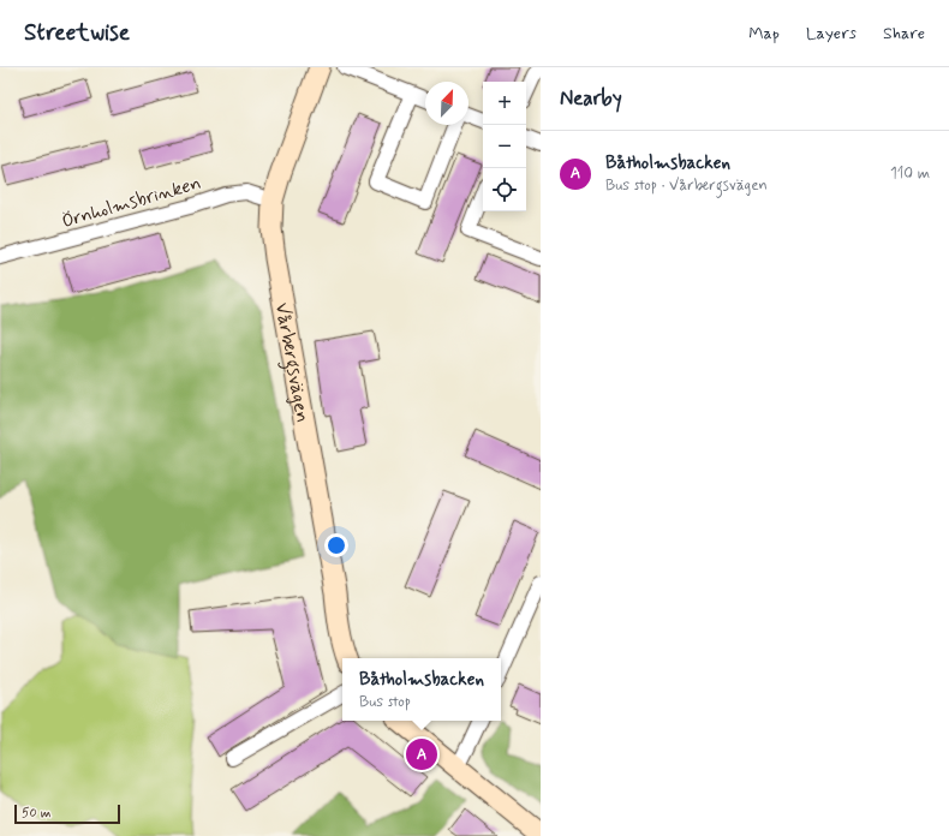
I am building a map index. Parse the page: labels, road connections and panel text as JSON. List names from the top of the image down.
{
  "streets": {
    "street": ["Örnholmsbrinken", "Vårbergsvägen"]
  },
  "crossings": [
    ["Örnholmsbrinken", "Vårbergsvägen"]
  ],
  "scale_bar": "50 m",
  "north": "top right",
  "page": {
    "header": "Streetwise",
    "nav": ["Map", "Layers", "Share"],
    "heading": "Nearby",
    "map_buttons": ["+", "−"],
    "list": [
      {
        "mark": "A",
        "name": "Båtholmsbacken",
        "note": "Bus stop · Vårbergsvägen",
        "value": "110 m"
      }
    ],
    "popup": ["Båtholmsbacken", "Bus stop"],
    "pins": "A",
    "scale": "50 m"
  }
}
